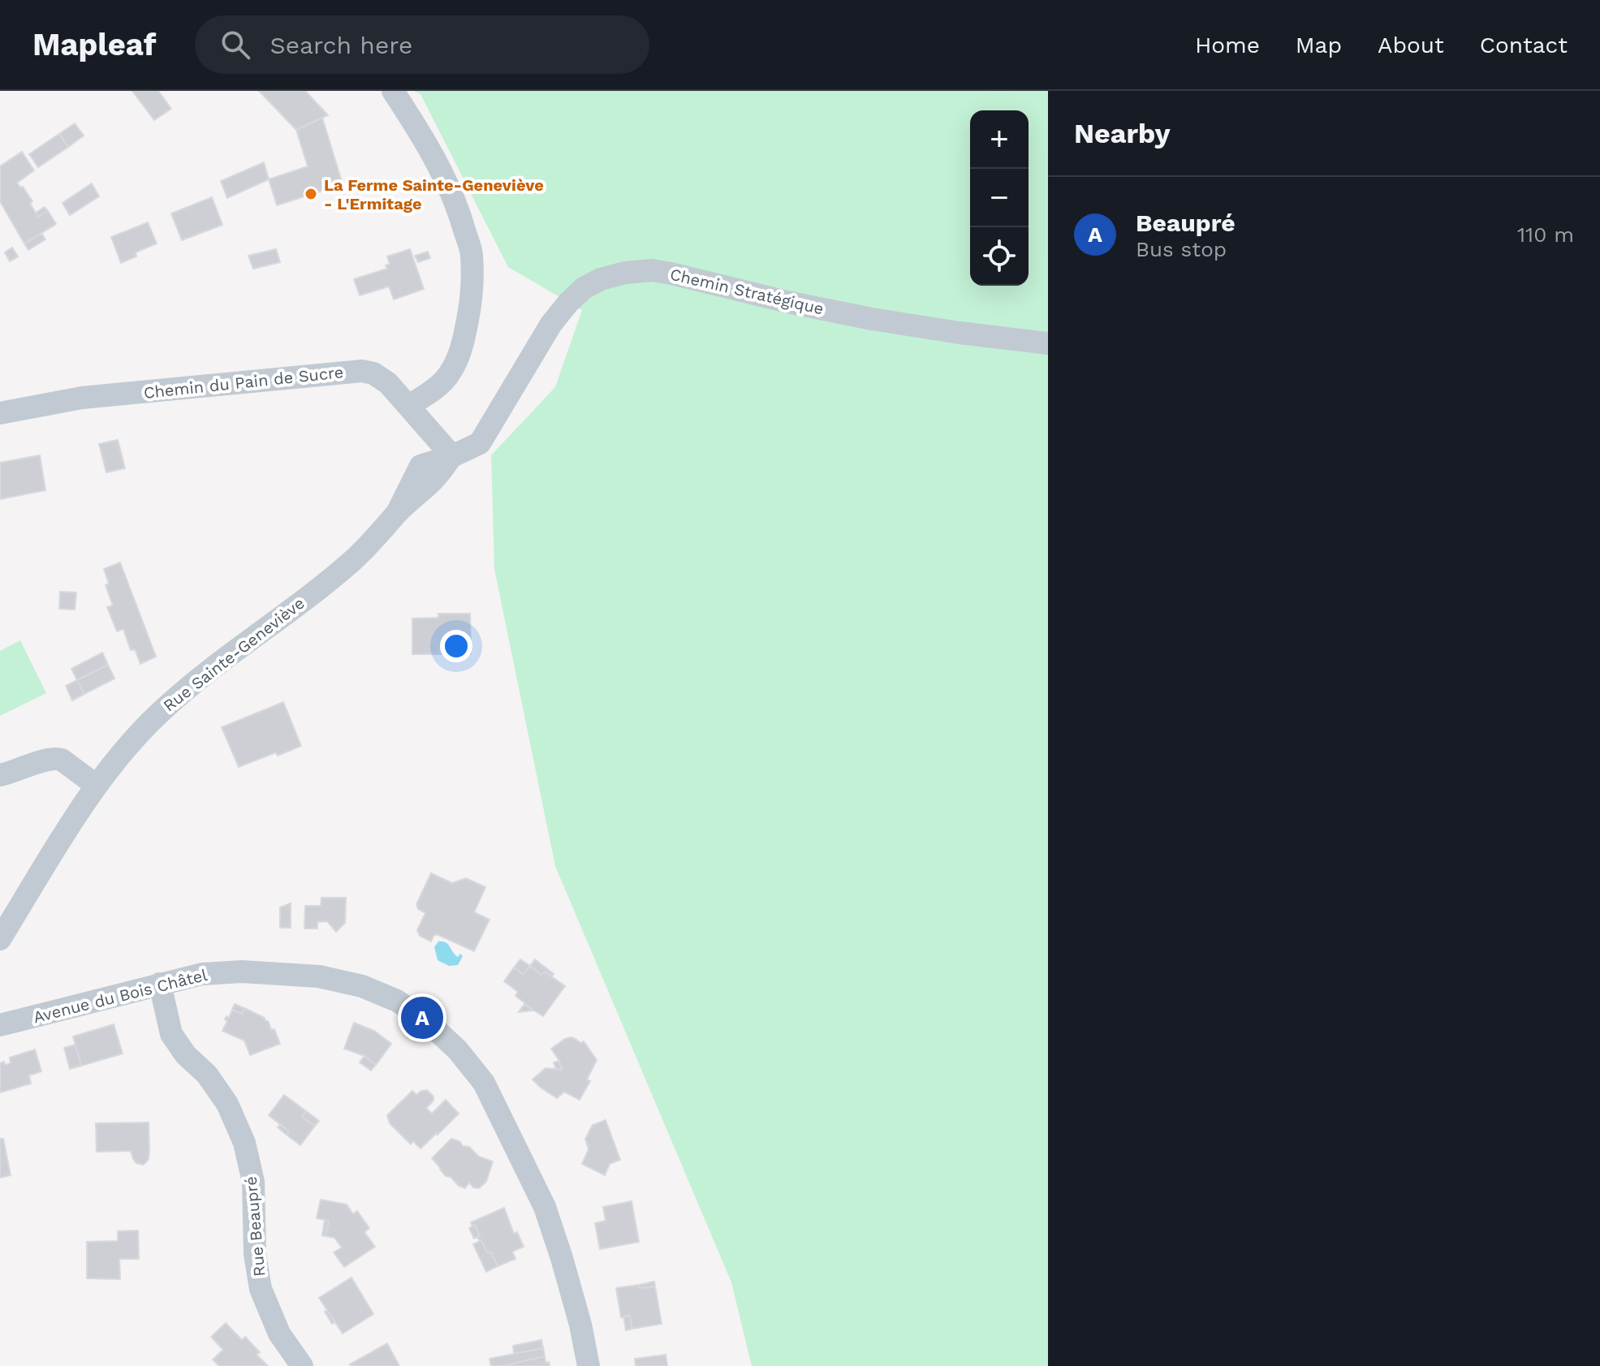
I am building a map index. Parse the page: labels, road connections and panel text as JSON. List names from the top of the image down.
{
  "streets": {
    "street": [
      "Chemin Stratégique",
      "Chemin du Pain de Sucre",
      "Rue Sainte-Geneviève",
      "Avenue du Bois Châtel",
      "Rue Beaupré"
    ]
  },
  "crossings": [
    ["Chemin Stratégique", "Chemin du Pain de Sucre"],
    ["Chemin Stratégique", "Rue Sainte-Geneviève"],
    ["Chemin du Pain de Sucre", "Rue Sainte-Geneviève"],
    ["Avenue du Bois Châtel", "Rue Beaupré"]
  ],
  "places": ["La Ferme Sainte-Geneviève - L'Ermitage"],
  "page": {
    "header": "Mapleaf",
    "search": "Search here",
    "nav": [
      "Home",
      "Map",
      "About",
      "Contact"
    ],
    "heading": "Nearby",
    "map_buttons": ["+", "−"],
    "list": [
      {
        "mark": "A",
        "name": "Beaupré",
        "note": "Bus stop",
        "value": "110 m"
      }
    ],
    "pins": "A"
  }
}
